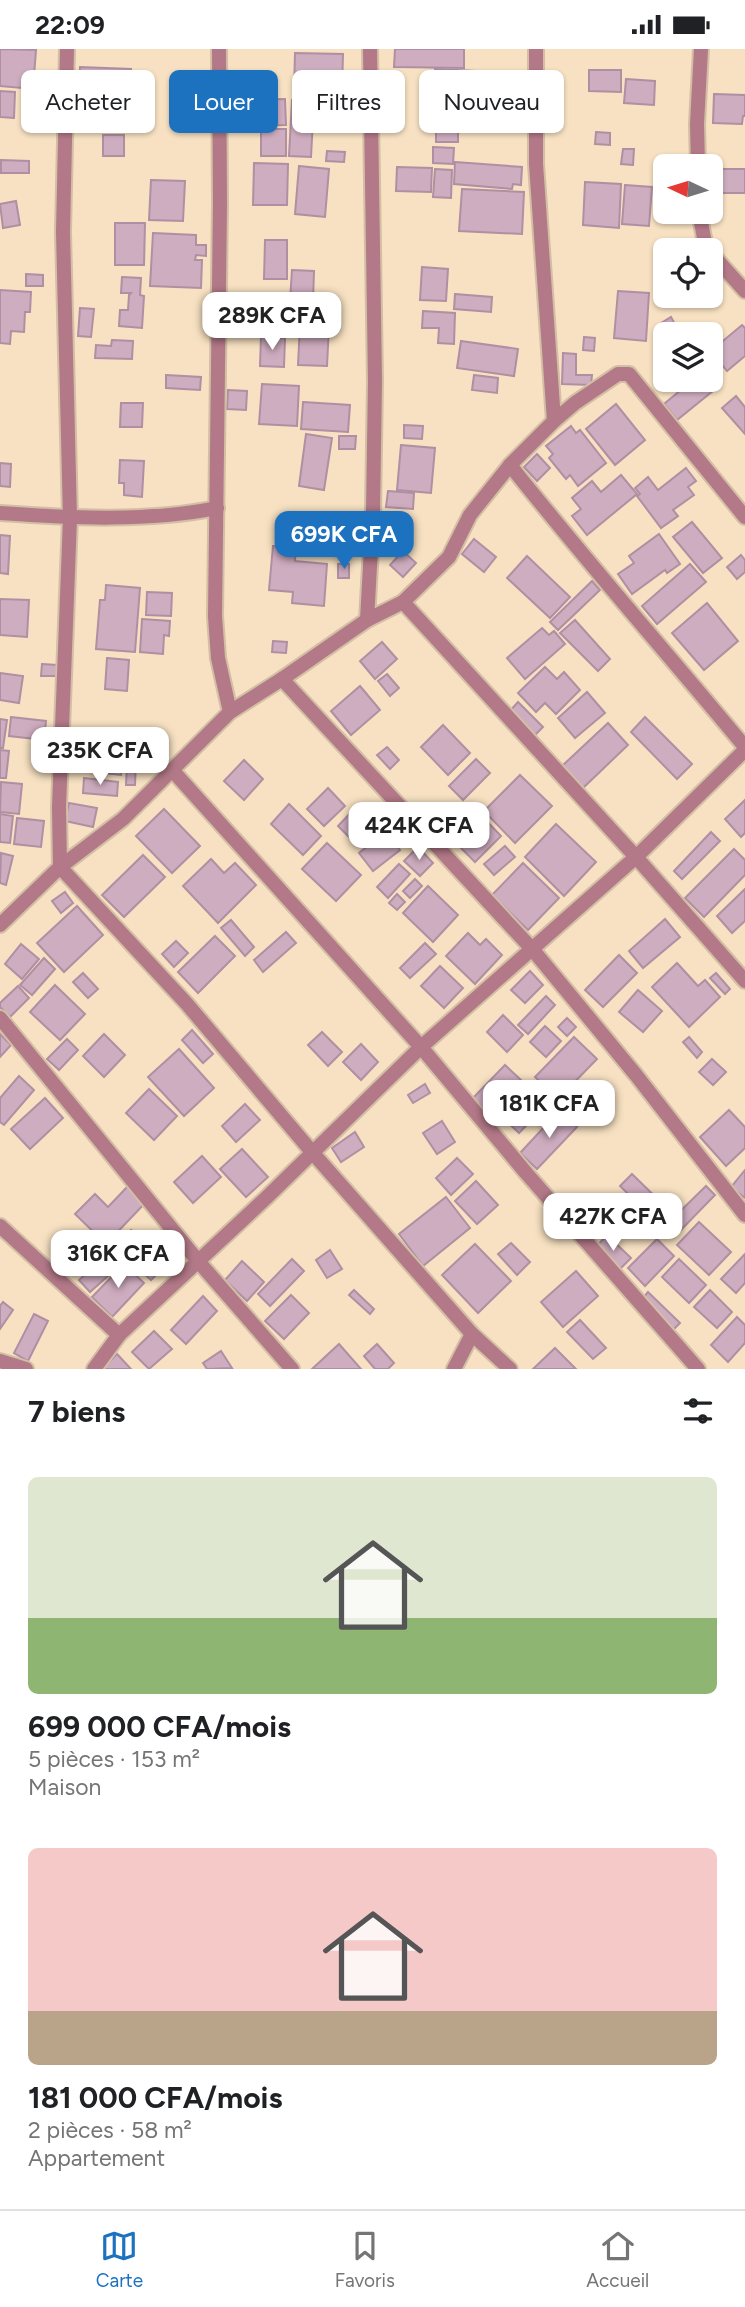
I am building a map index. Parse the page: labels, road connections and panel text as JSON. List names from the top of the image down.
{
  "north": "left",
  "page": {
    "status": "22:09",
    "chip": [
      "Acheter",
      "Louer",
      "Filtres",
      "Nouveau"
    ],
    "price": [
      "289K CFA",
      "699K CFA",
      "235K CFA",
      "424K CFA",
      "181K CFA",
      "427K CFA",
      "316K CFA"
    ],
    "heading": "7 biens",
    "list": [
      {
        "name": "699 000 CFA/mois",
        "note": "5 pièces · 153 m² · Maison"
      },
      {
        "name": "181 000 CFA/mois",
        "note": "2 pièces · 58 m² · Appartement"
      }
    ],
    "tabs": ["Carte", "Favoris", "Accueil"]
  }
}
